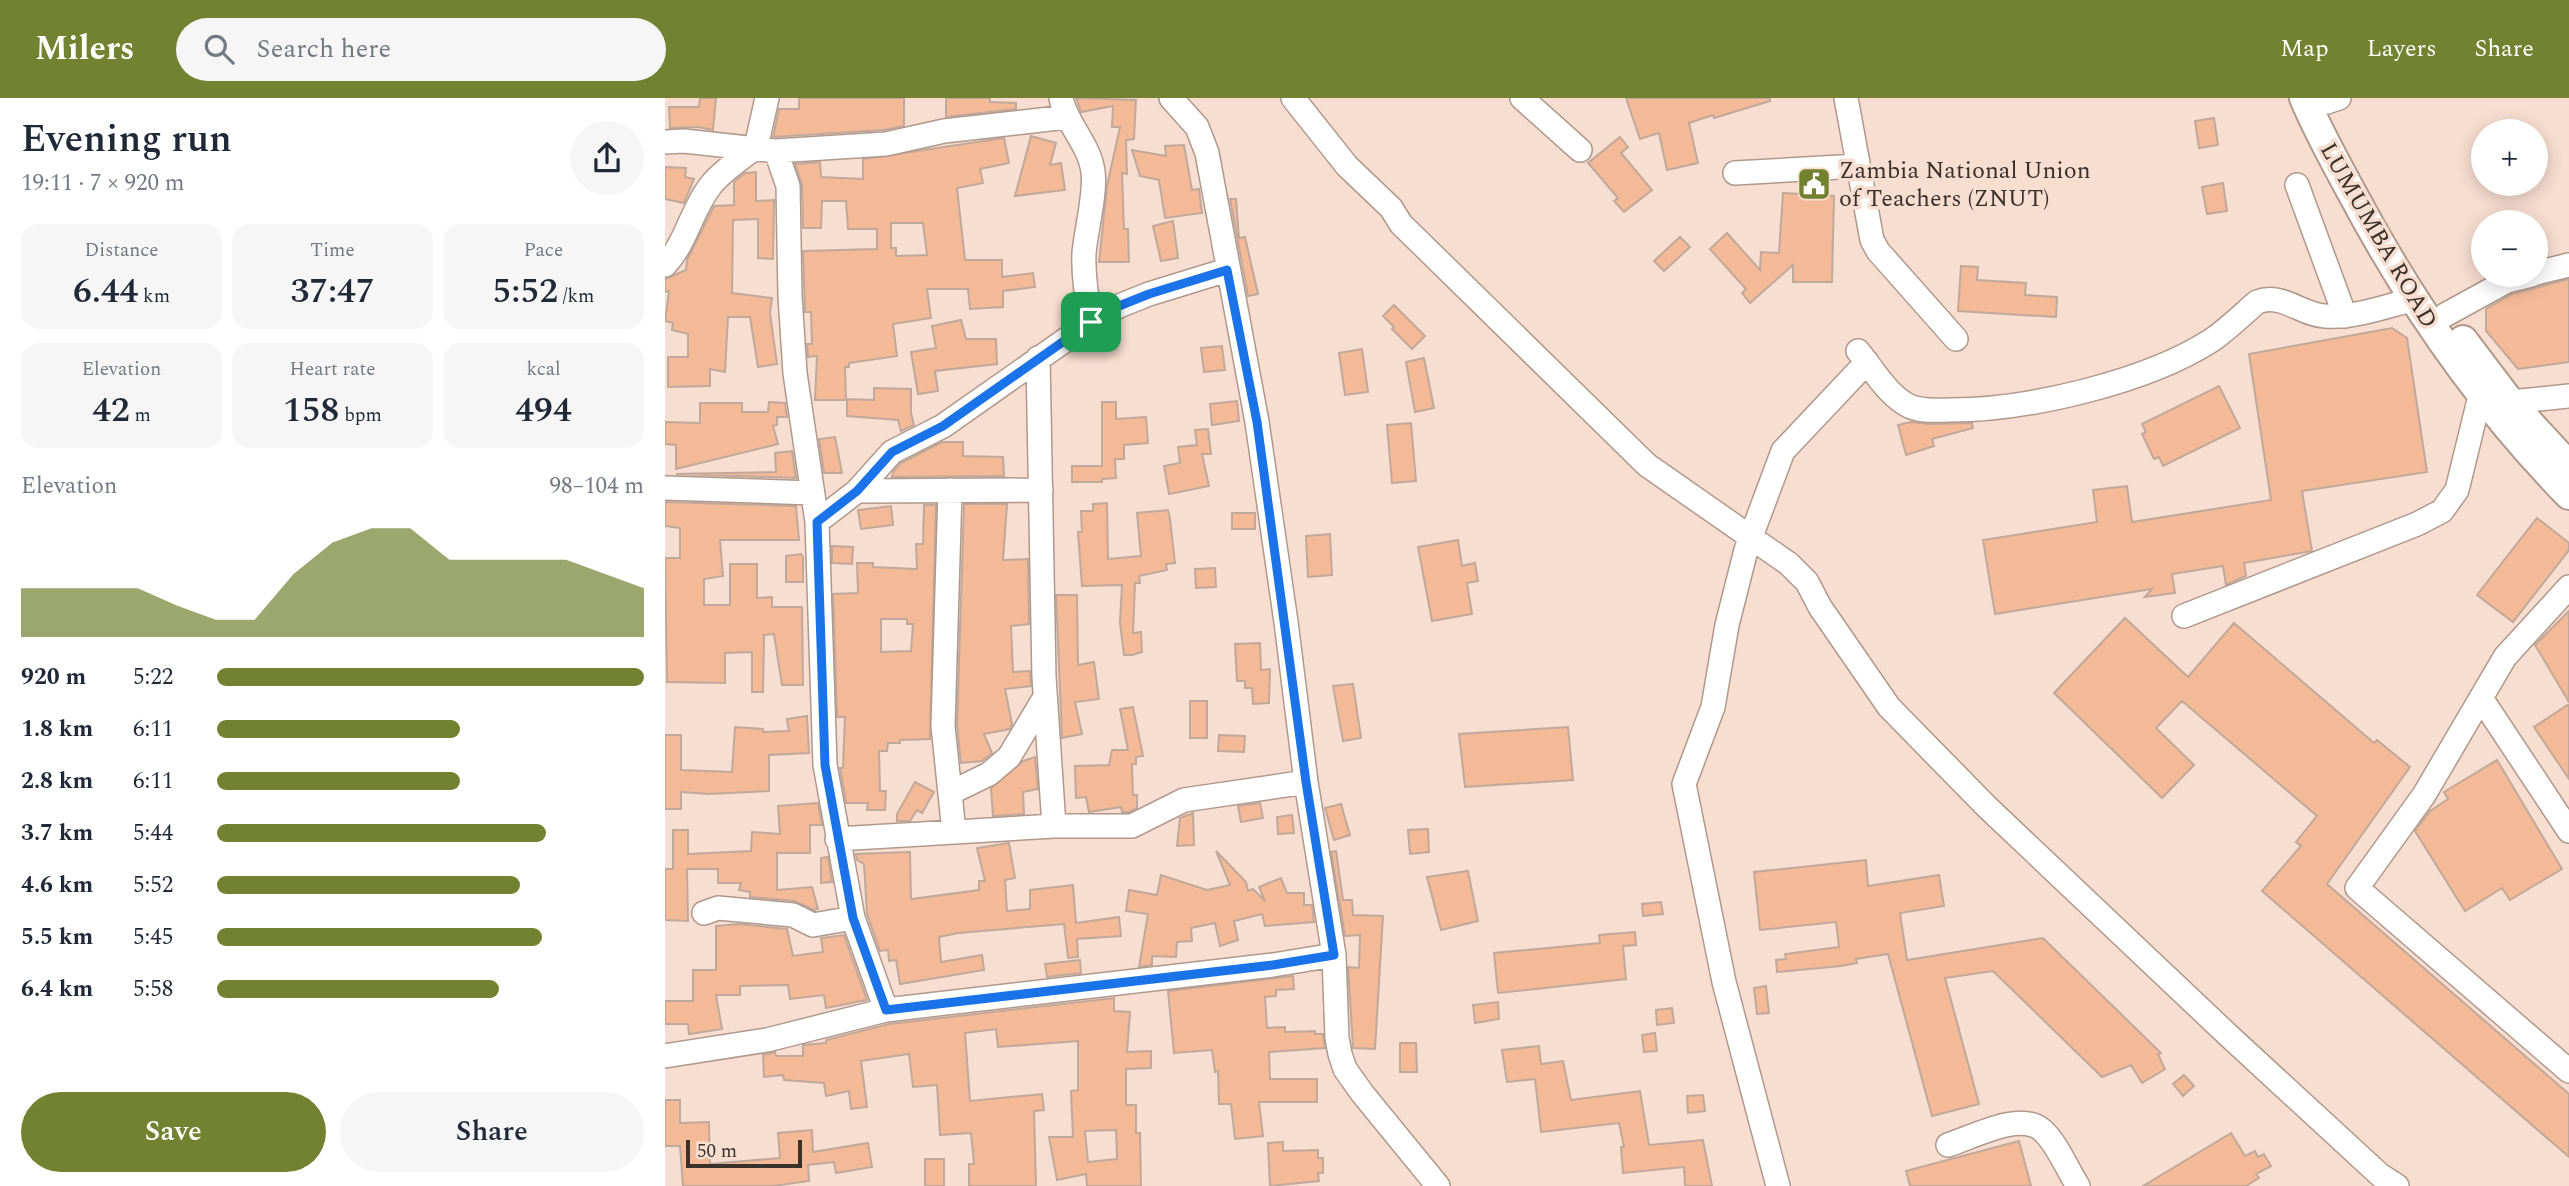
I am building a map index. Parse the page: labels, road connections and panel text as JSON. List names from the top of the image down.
{
  "streets": {
    "main road": ["LUMUMBA ROAD"]
  },
  "places": {
    "public building": ["Zambia National Union of Teachers (ZNUT)"]
  },
  "scale_bar": "50 m",
  "page": {
    "header": "Milers",
    "search": "Search here",
    "nav": ["Map", "Layers", "Share"],
    "heading": ["Evening run", "19:11 · 7 × 920 m"],
    "map_buttons": ["+", "−"],
    "stats": [
      ["Distance", "6.44 km"],
      ["Time", "37:47"],
      ["Pace", "5:52 /km"],
      ["Elevation", "42 m"],
      ["Heart rate", "158 bpm"],
      ["kcal", "494"]
    ],
    "chart": ["Elevation", "98–104 m"],
    "list": [
      {
        "name": "920 m",
        "note": "5:22"
      },
      {
        "name": "1.8 km",
        "note": "6:11"
      },
      {
        "name": "2.8 km",
        "note": "6:11"
      },
      {
        "name": "3.7 km",
        "note": "5:44"
      },
      {
        "name": "4.6 km",
        "note": "5:52"
      },
      {
        "name": "5.5 km",
        "note": "5:45"
      },
      {
        "name": "6.4 km",
        "note": "5:58"
      }
    ],
    "buttons": ["Save", "Share"],
    "scale": "50 m"
  }
}
